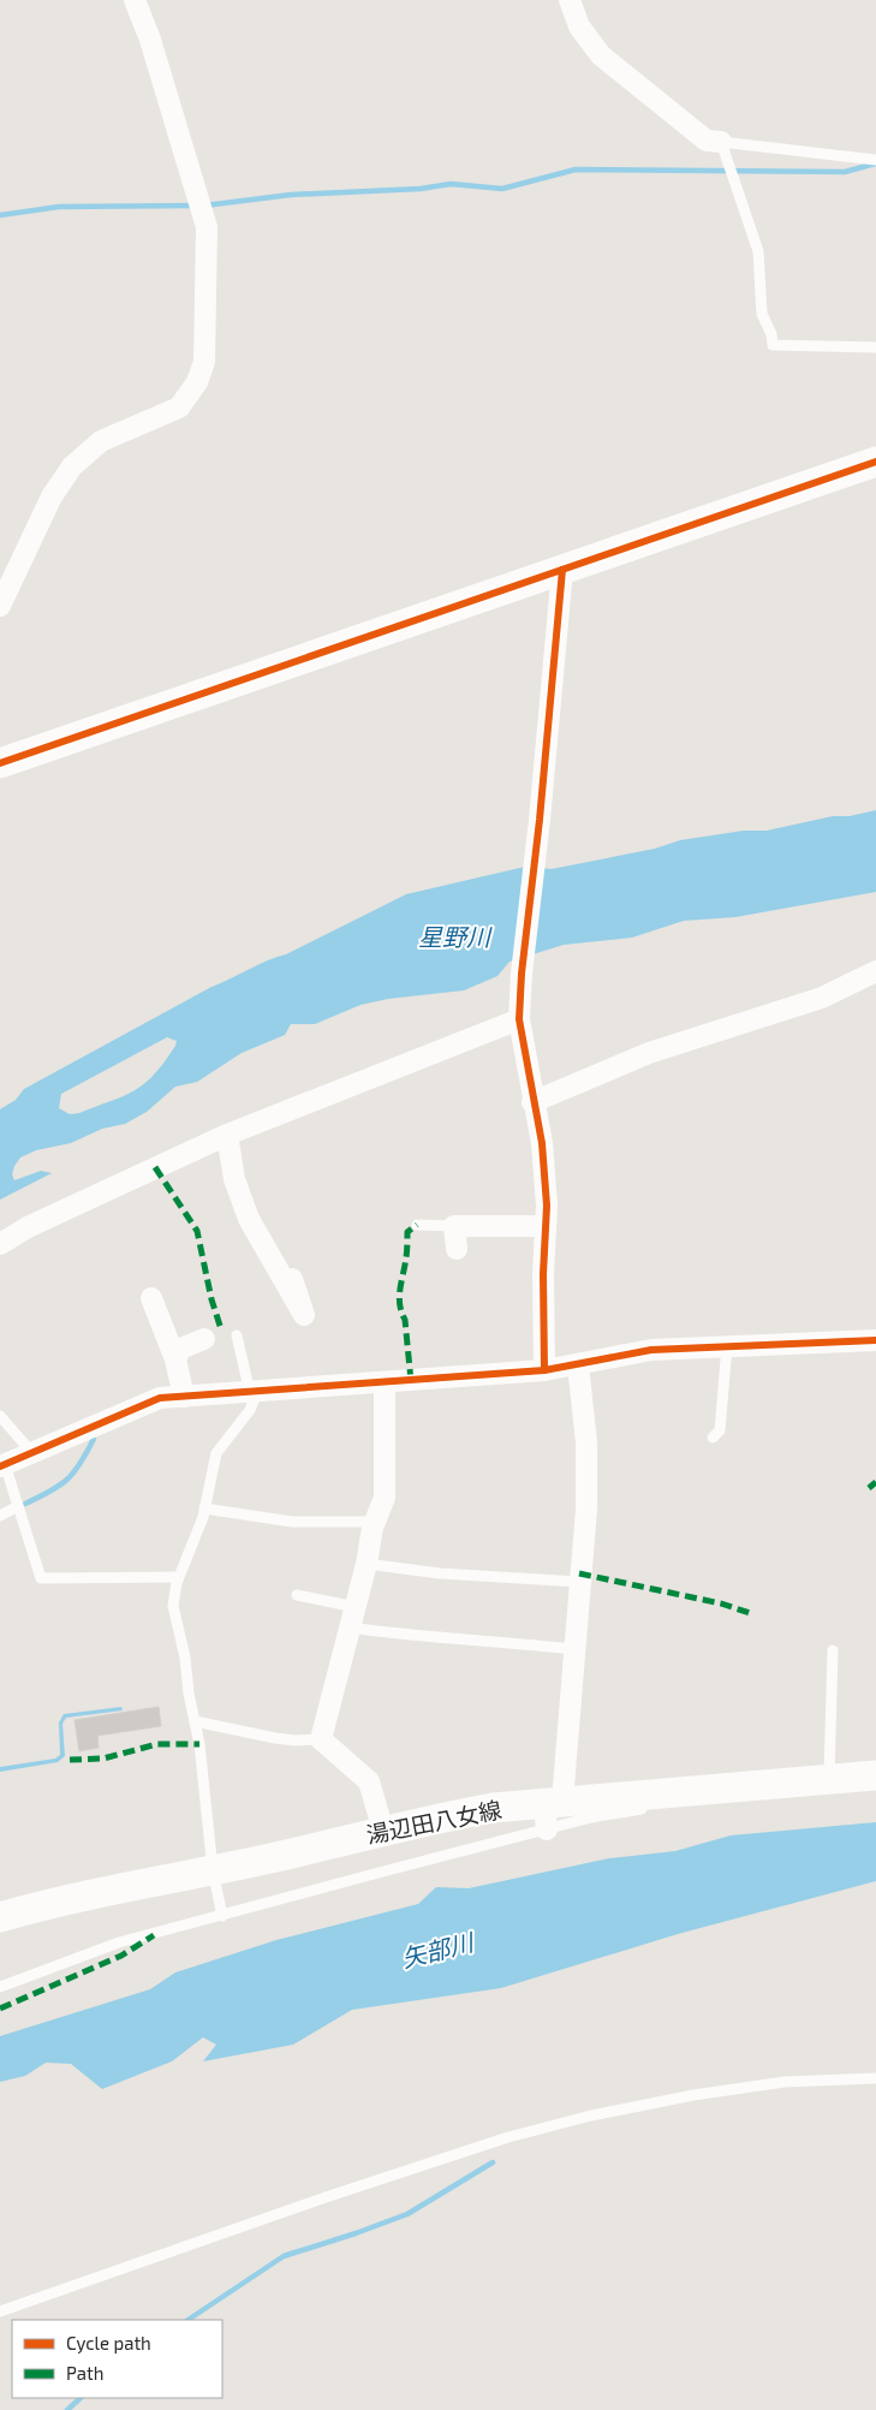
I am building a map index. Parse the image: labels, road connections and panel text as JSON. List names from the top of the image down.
{
  "streets": {
    "street": ["湯辺田八女線"]
  },
  "water": ["星野川", "矢部川"],
  "legend": ["Cycle path", "Path"]
}
